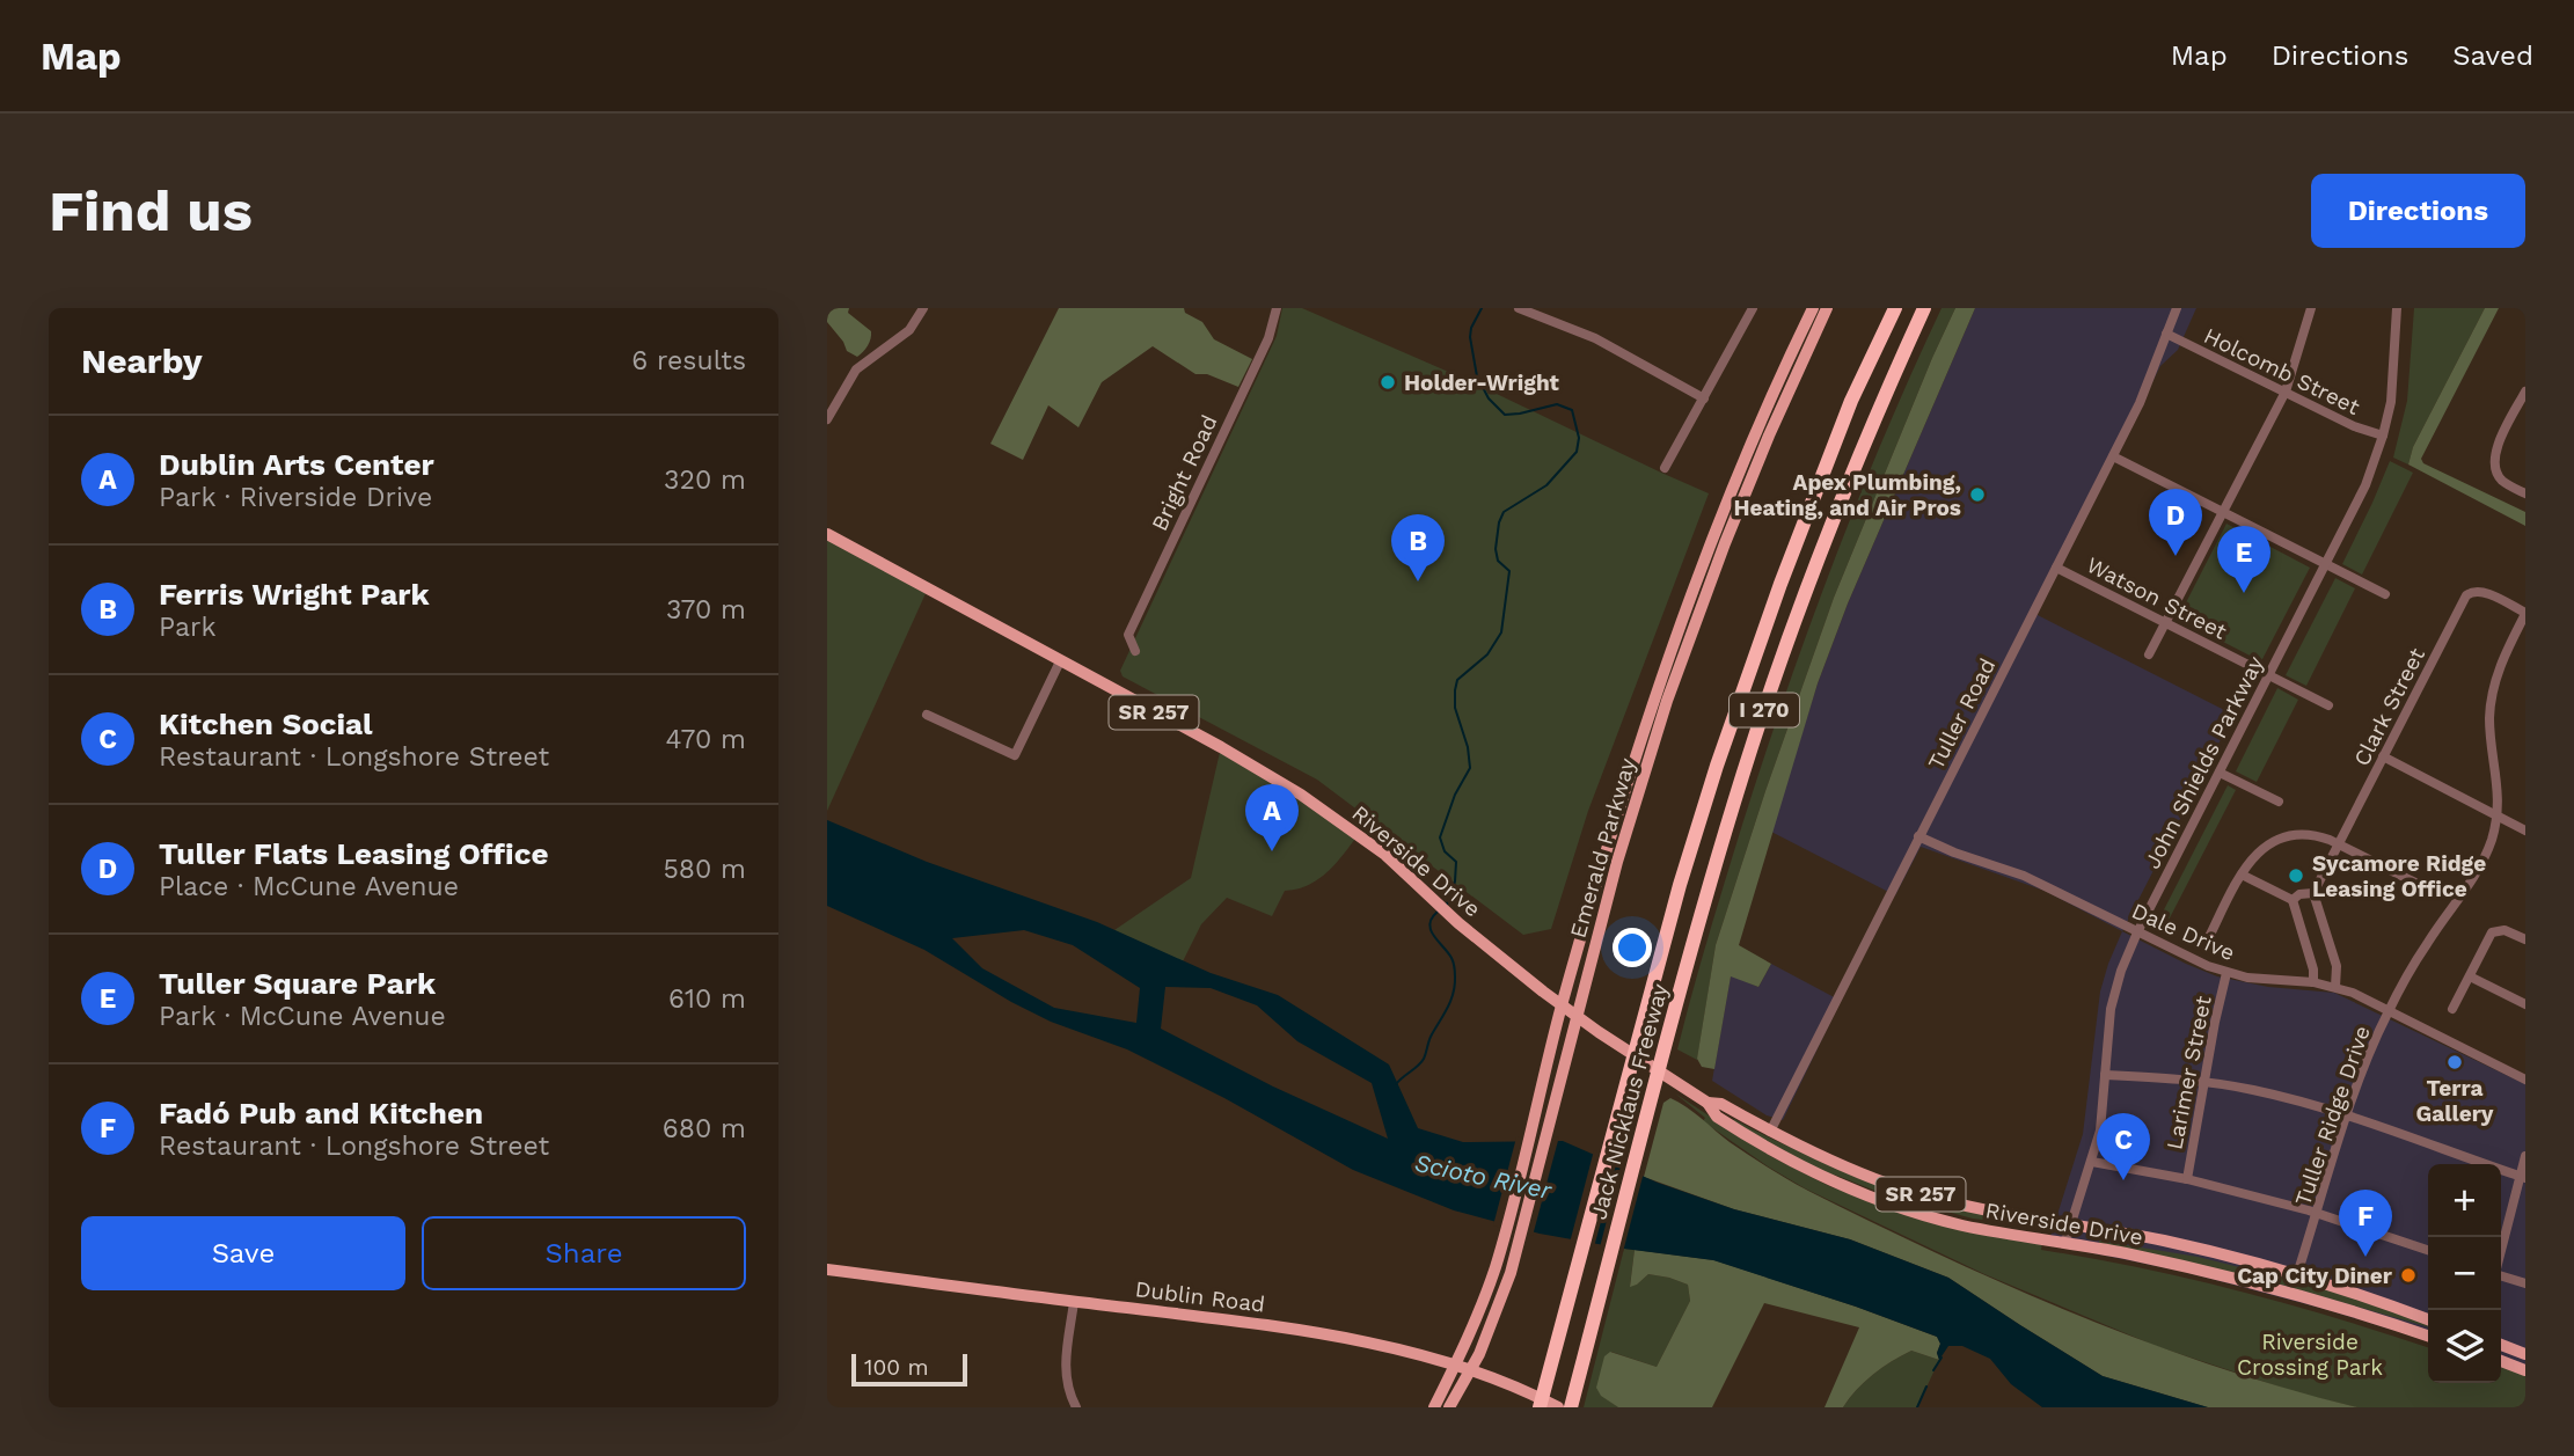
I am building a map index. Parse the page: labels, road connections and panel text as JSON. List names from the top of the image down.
{
  "streets": {
    "highway": ["I 270", "Jack Nicklaus Freeway"],
    "main road": [
      "SR 257",
      "Emerald Parkway",
      "Riverside Drive",
      "Dublin Road"
    ],
    "street": [
      "Holcomb Street",
      "Bright Road",
      "Watson Street",
      "Clark Street",
      "Tuller Road",
      "John Shields Parkway",
      "Dale Drive",
      "Larimer Street",
      "Tuller Ridge Drive"
    ]
  },
  "crossings": [
    ["Holcomb Street", "Tuller Road"],
    ["Holcomb Street", "John Shields Parkway"],
    ["Watson Street", "Tuller Road"],
    ["Watson Street", "John Shields Parkway"],
    ["Clark Street", "Tuller Ridge Drive"],
    ["Tuller Road", "Riverside Drive"],
    ["Tuller Road", "Dale Drive"],
    ["John Shields Parkway", "Riverside Drive"],
    ["John Shields Parkway", "Dale Drive"],
    ["Emerald Parkway", "Riverside Drive"],
    ["Emerald Parkway", "Dublin Road"],
    ["Riverside Drive", "Tuller Ridge Drive"],
    ["Dale Drive", "Larimer Street"],
    ["Dale Drive", "Tuller Ridge Drive"]
  ],
  "water": ["Scioto River"],
  "parks": ["Riverside Crossing Park"],
  "places": [
    "Holder-Wright",
    "Apex Plumbing, Heating, and Air Pros",
    "Sycamore Ridge Leasing Office",
    "Terra Gallery",
    "Cap City Diner"
  ],
  "scale_bar": "100 m",
  "page": {
    "header": "Map",
    "nav": ["Map", "Directions", "Saved"],
    "buttons": [
      "Directions",
      ["Save", "Share"]
    ],
    "title": "Find us",
    "heading": ["Nearby", "6 results"],
    "list": [
      {
        "mark": "A",
        "name": "Dublin Arts Center",
        "note": "Park · Riverside Drive",
        "value": "320 m"
      },
      {
        "mark": "B",
        "name": "Ferris Wright Park",
        "note": "Park",
        "value": "370 m"
      },
      {
        "mark": "C",
        "name": "Kitchen Social",
        "note": "Restaurant · Longshore Street",
        "value": "470 m"
      },
      {
        "mark": "D",
        "name": "Tuller Flats Leasing Office",
        "note": "Place · McCune Avenue",
        "value": "580 m"
      },
      {
        "mark": "E",
        "name": "Tuller Square Park",
        "note": "Park · McCune Avenue",
        "value": "610 m"
      },
      {
        "mark": "F",
        "name": "Fadó Pub and Kitchen",
        "note": "Restaurant · Longshore Street",
        "value": "680 m"
      }
    ],
    "pins": [
      "D",
      "B",
      "E",
      "A",
      "C",
      "F"
    ],
    "map_buttons": ["+", "−"],
    "scale": "100 m"
  }
}
